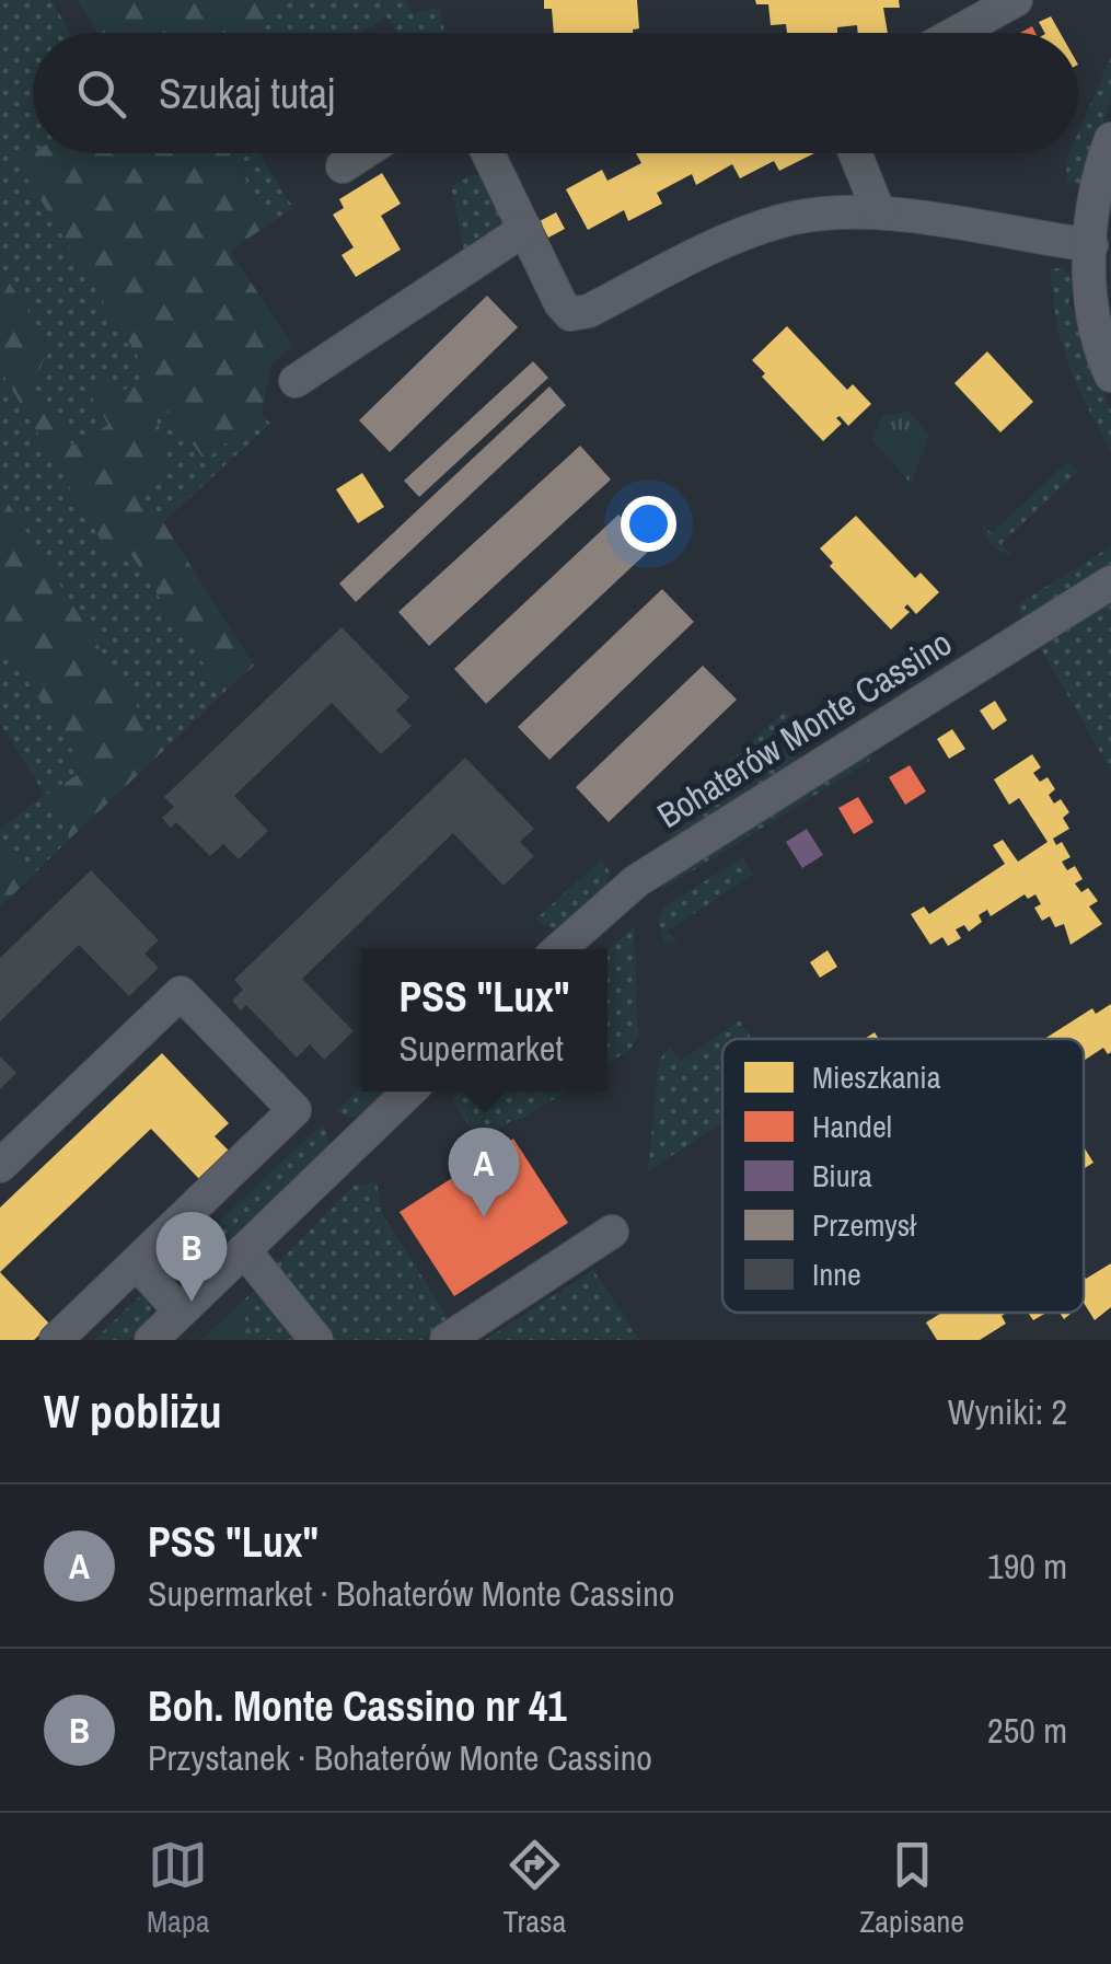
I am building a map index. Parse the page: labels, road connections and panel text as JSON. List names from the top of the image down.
{
  "streets": {
    "street": ["Bohaterów Monte Cassino"]
  },
  "legend": [
    "Mieszkania",
    "Handel",
    "Biura",
    "Przemysł",
    "Inne"
  ],
  "page": {
    "search": "Szukaj tutaj",
    "popup": ["PSS \"Lux\"", "Supermarket"],
    "pins": ["A", "B"],
    "heading": ["W pobliżu", "Wyniki: 2"],
    "list": [
      {
        "mark": "A",
        "name": "PSS \"Lux\"",
        "note": "Supermarket · Bohaterów Monte Cassino",
        "value": "190 m"
      },
      {
        "mark": "B",
        "name": "Boh. Monte Cassino nr 41",
        "note": "Przystanek · Bohaterów Monte Cassino",
        "value": "250 m"
      }
    ],
    "nav": ["Mapa", "Trasa", "Zapisane"]
  }
}
